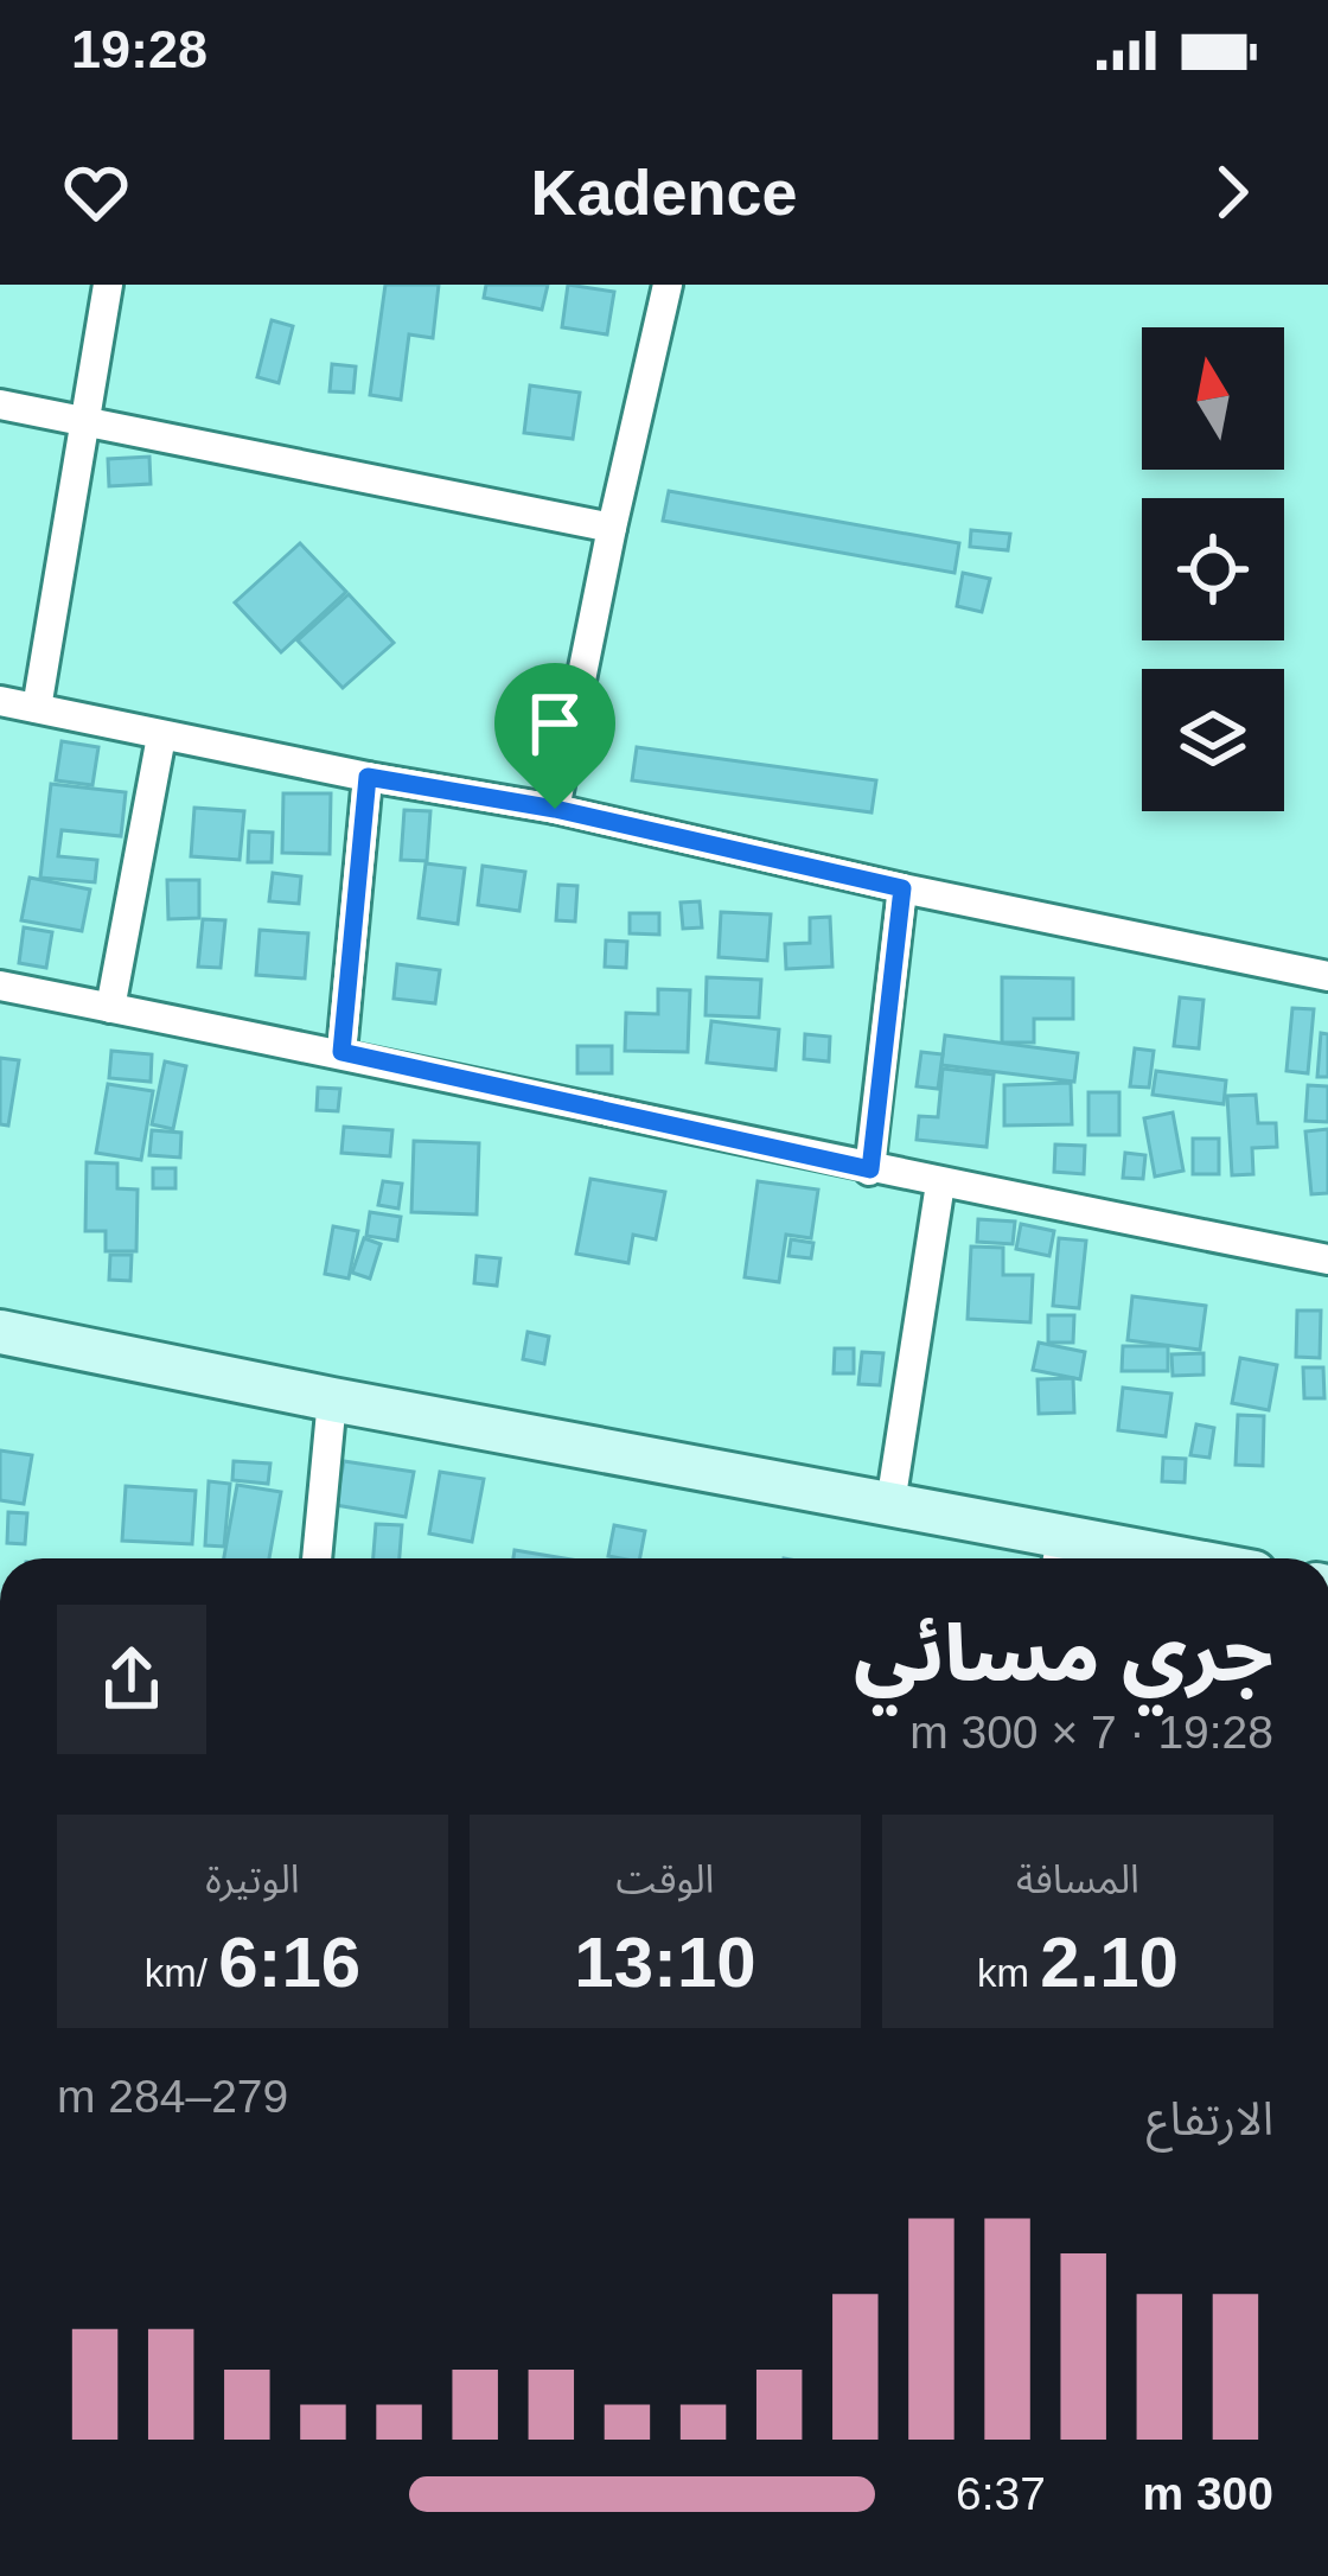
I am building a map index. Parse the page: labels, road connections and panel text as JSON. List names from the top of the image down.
{
  "north": "top",
  "page": {
    "status": "19:28",
    "header": "Kadence",
    "heading": ["جري مسائي", "19:28 · 7 × 300 m"],
    "stats": [
      ["المسافة", "2.10 km"],
      ["الوقت", "13:10"],
      ["الوتيرة", "6:16 /km"]
    ],
    "chart": ["الارتفاع", "279–284 m"],
    "list": [
      {
        "name": "300 m",
        "note": "6:37"
      }
    ]
  }
}
